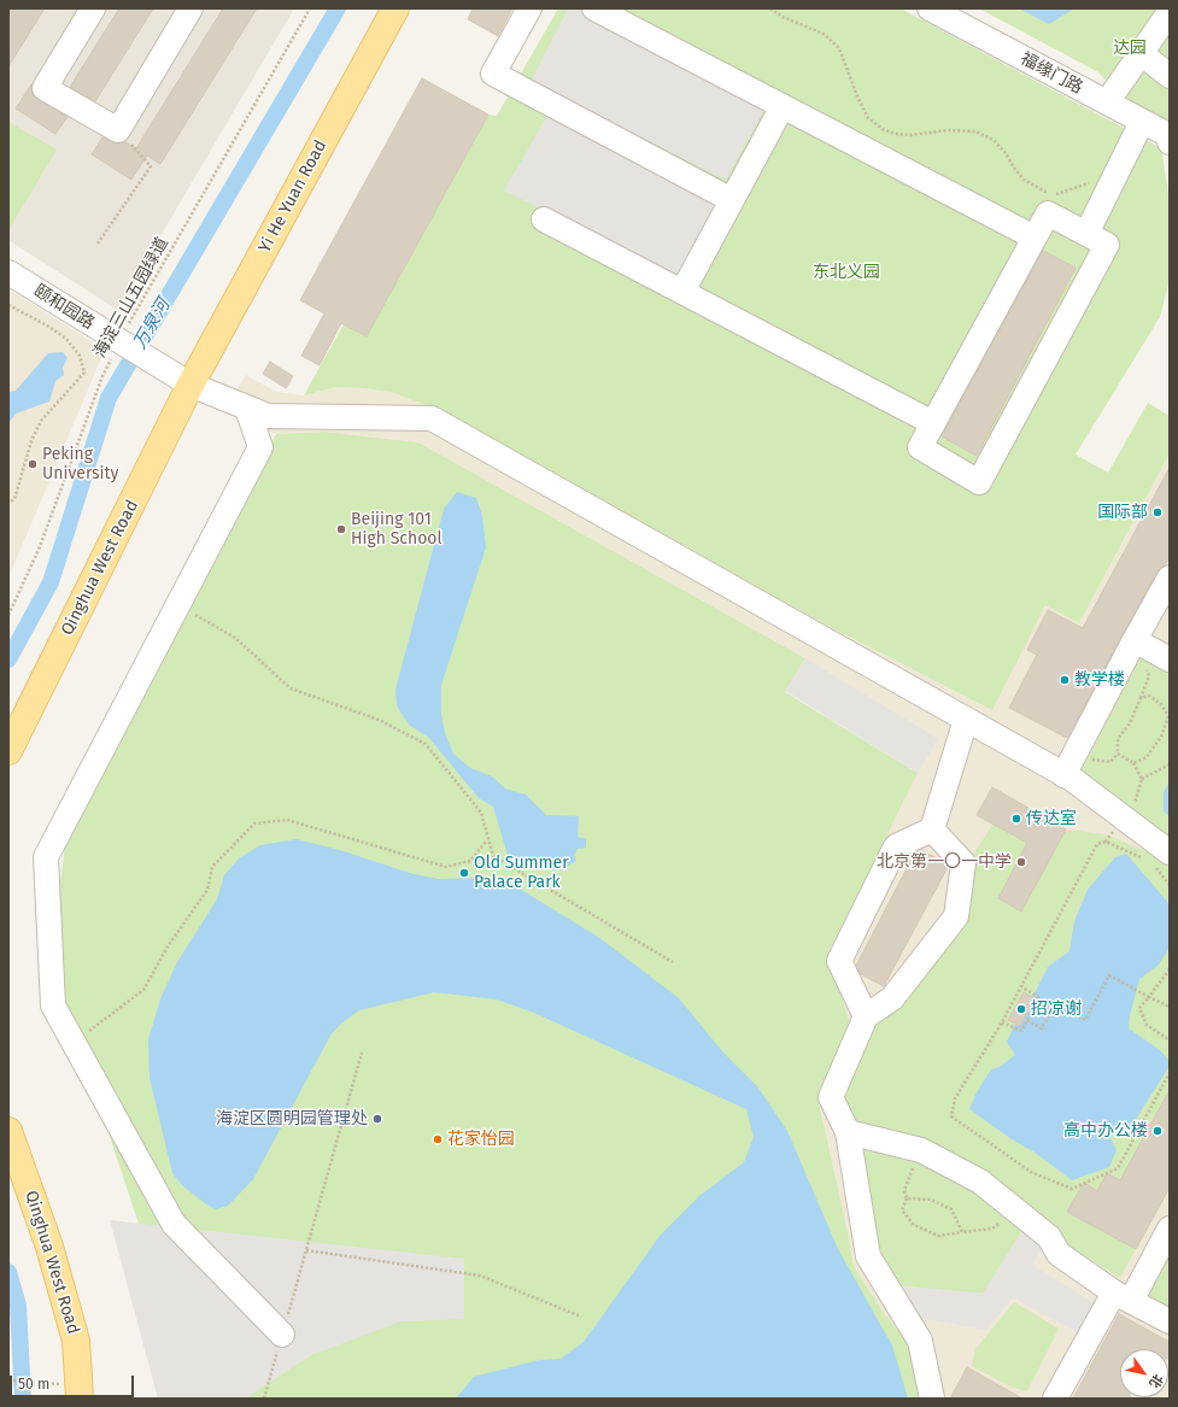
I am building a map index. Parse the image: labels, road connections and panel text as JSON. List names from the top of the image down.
{
  "streets": {
    "main road": ["Yi He Yuan Road", "Qinghua West Road"],
    "street": ["福缘门路", "颐和园路"],
    "path": ["海淀三山五园绿道"]
  },
  "crossings": [
    ["Yi He Yuan Road", "颐和园路"],
    ["Yi He Yuan Road", "Qinghua West Road"],
    ["海淀三山五园绿道", "颐和园路"],
    ["颐和园路", "Qinghua West Road"]
  ],
  "water": ["万泉河"],
  "parks": ["达园", "东北义园"],
  "places": [
    "Peking University",
    "国际部",
    "Beijing 101 High School",
    "教学楼",
    "传达室",
    "北京第一〇一中学",
    "Old Summer Palace Park",
    "招凉谢",
    "海淀区圆明园管理处",
    "高中办公楼",
    "花家怡园"
  ],
  "scale_bar": "50 m",
  "north": "bottom right"
}
